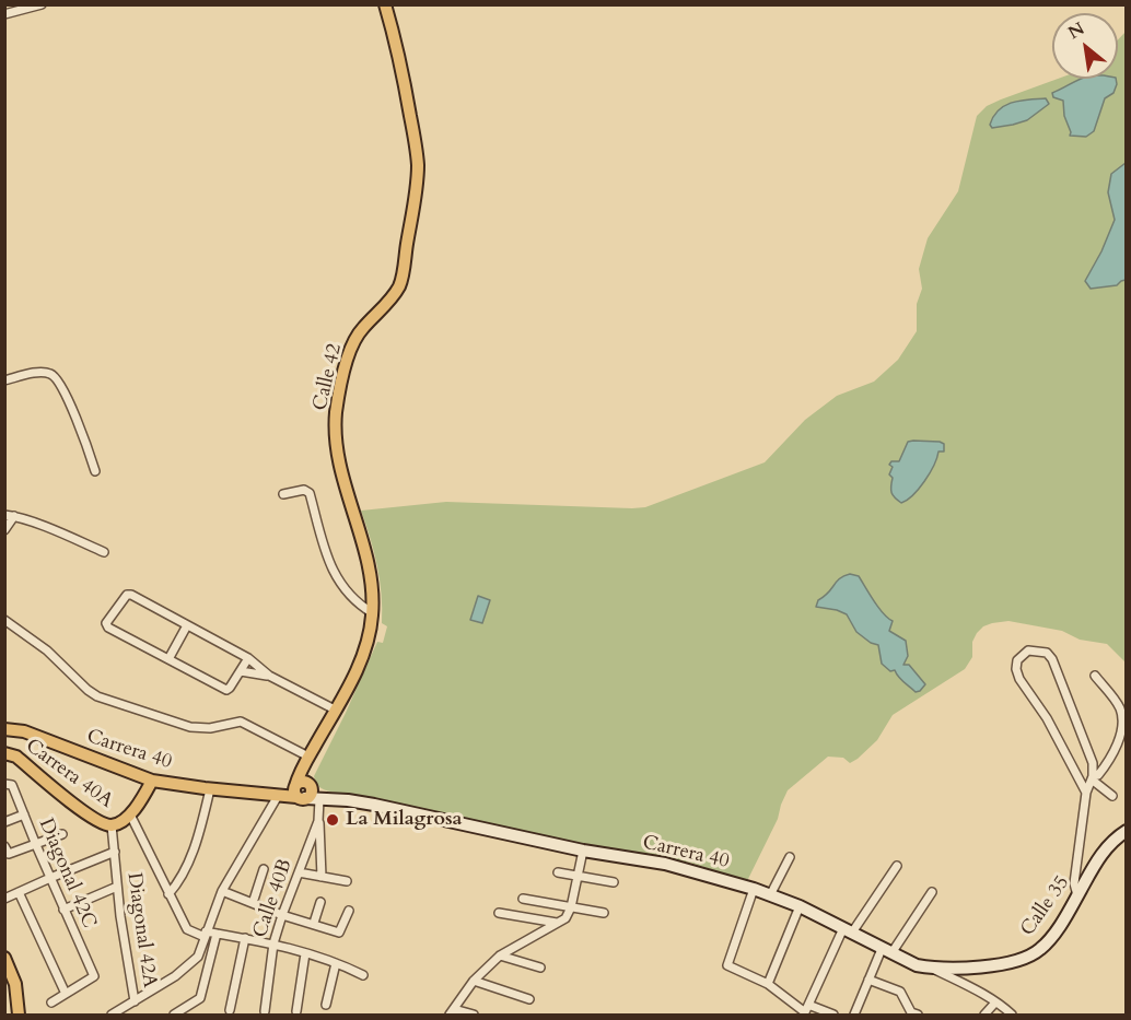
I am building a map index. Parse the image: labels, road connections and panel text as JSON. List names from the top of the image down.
{
  "streets": {
    "main road": [
      "Calle 42",
      "Carrera 40",
      "Carrera 40A",
      "Calle 35"
    ],
    "street": ["Diagonal 42C", "Calle 40B", "Diagonal 42A"]
  },
  "crossings": [
    ["Carrera 40", "Calle 40B"],
    ["Carrera 40", "Calle 35"],
    ["Carrera 40A", "Diagonal 42A"]
  ],
  "places": ["La Milagrosa"],
  "north": "top left"
}
